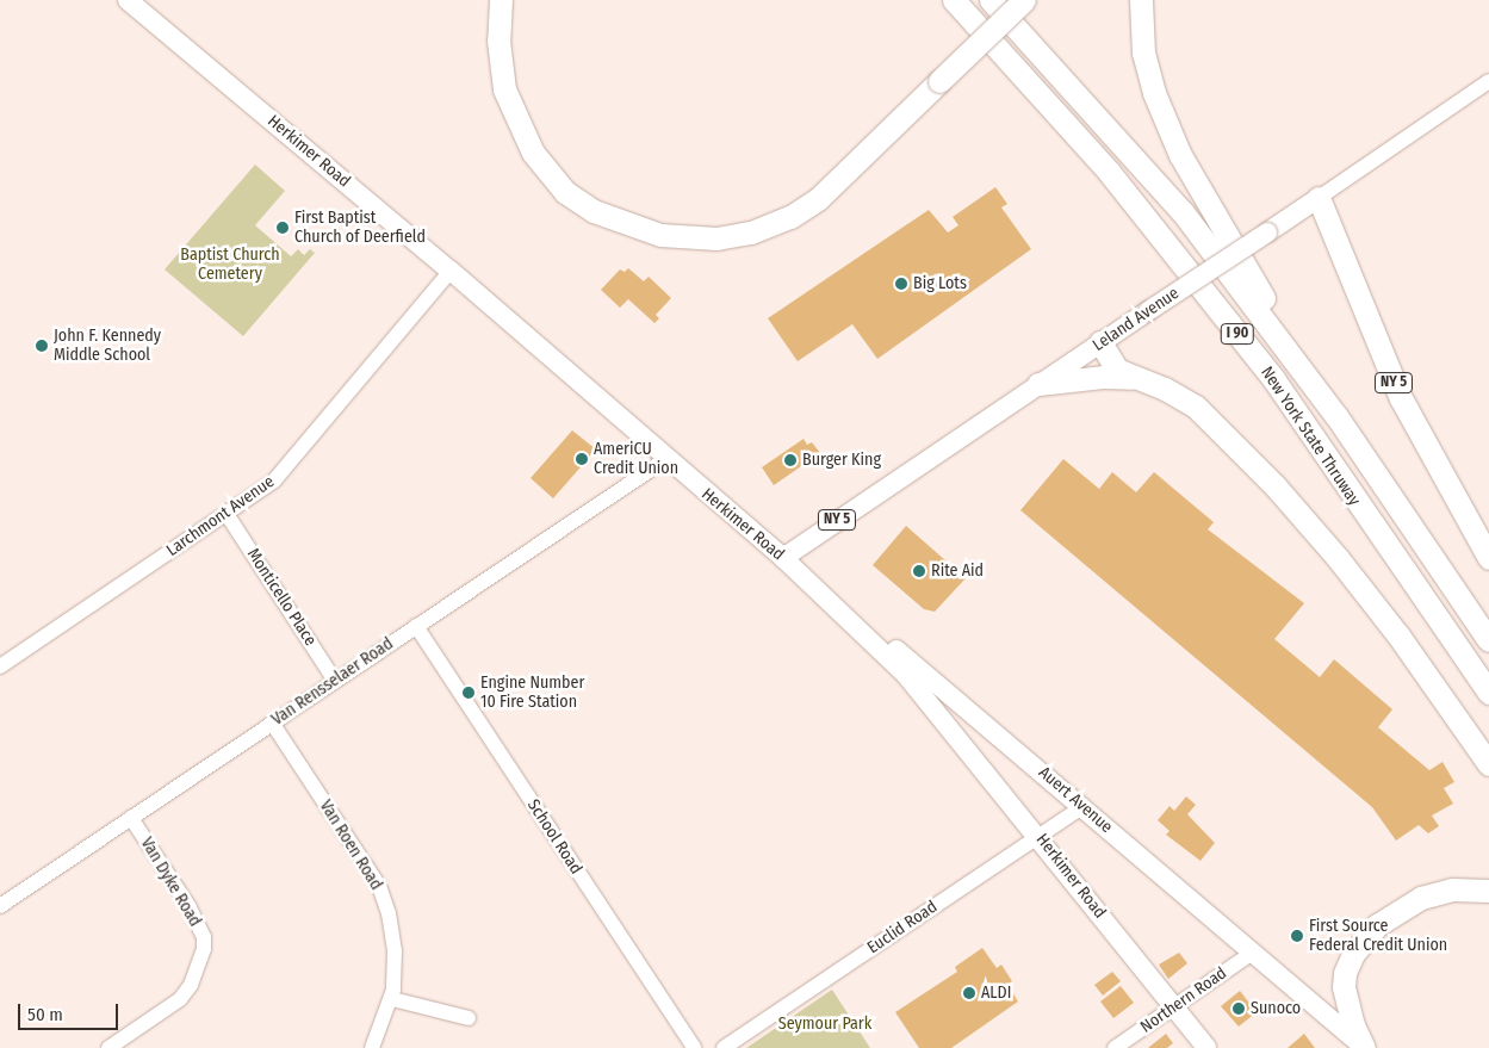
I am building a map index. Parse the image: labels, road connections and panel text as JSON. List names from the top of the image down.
{
  "streets": {
    "highway": ["I 90", "NY 5", "New York State Thruway"],
    "main road": ["Herkimer Road", "Leland Avenue", "Auert Avenue"],
    "street": [
      "Larchmont Avenue",
      "Monticello Place",
      "Van Rensselaer Road",
      "School Road",
      "Van Roen Road",
      "Van Dyke Road",
      "Euclid Road",
      "Northern Road"
    ]
  },
  "crossings": [
    ["Herkimer Road", "Leland Avenue"],
    ["Herkimer Road", "Larchmont Avenue"],
    ["Herkimer Road", "Van Rensselaer Road"],
    ["Herkimer Road", "Auert Avenue"],
    ["Herkimer Road", "Euclid Road"],
    ["Herkimer Road", "Northern Road"],
    ["Leland Avenue", "NY 5"],
    ["Leland Avenue", "Auert Avenue"],
    ["Larchmont Avenue", "Monticello Place"],
    ["Monticello Place", "Van Rensselaer Road"],
    ["Van Rensselaer Road", "School Road"],
    ["Van Rensselaer Road", "Van Roen Road"],
    ["Van Rensselaer Road", "Van Dyke Road"],
    ["Auert Avenue", "Euclid Road"],
    ["Auert Avenue", "Northern Road"]
  ],
  "parks": ["Baptist Church Cemetery", "Seymour Park"],
  "places": [
    "First Baptist Church of Deerfield",
    "Big Lots",
    "John F. Kennedy Middle School",
    "AmeriCU Credit Union",
    "Burger King",
    "Rite Aid",
    "Engine Number 10 Fire Station",
    "First Source Federal Credit Union",
    "ALDI",
    "Sunoco"
  ],
  "scale_bar": "50 m"
}
